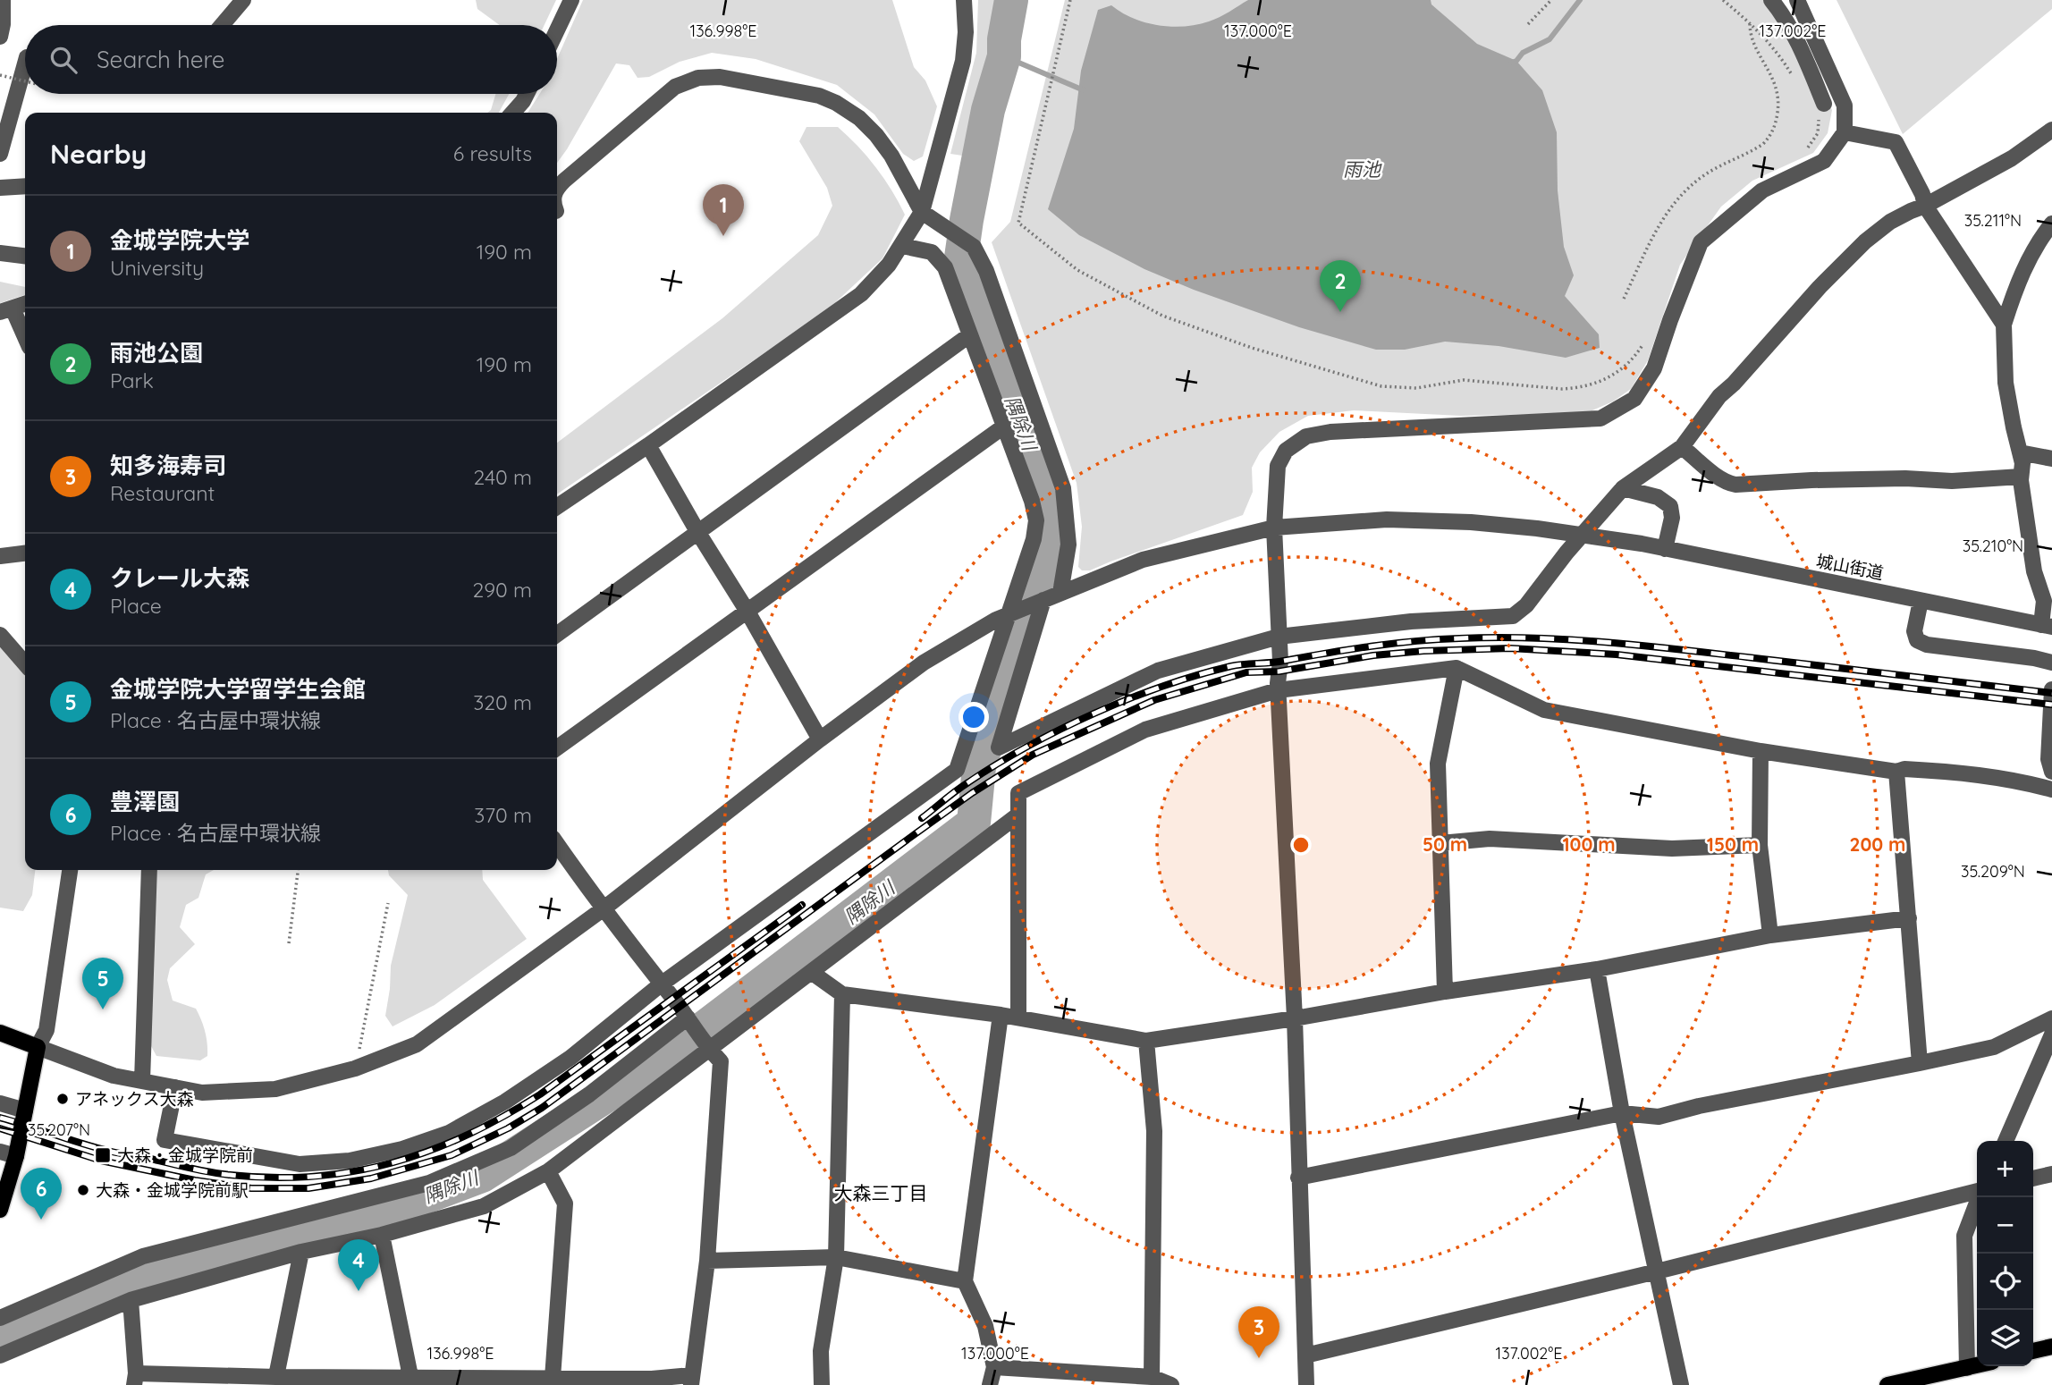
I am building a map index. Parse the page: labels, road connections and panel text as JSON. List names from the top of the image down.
{
  "streets": {
    "street": ["城山街道"]
  },
  "districts": ["大森三丁目"],
  "water": ["雨池", "隅除川"],
  "places": {
    "other": ["アネックス大森", "大森・金城学院前駅"],
    "transit": ["大森・金城学院前"]
  },
  "page": {
    "search": "Search here",
    "heading": ["Nearby", "6 results"],
    "pins": [
      "1",
      "2",
      "5",
      "6",
      "4",
      "3"
    ],
    "list": [
      {
        "mark": "1",
        "name": "金城学院大学",
        "note": "University",
        "value": "190 m"
      },
      {
        "mark": "2",
        "name": "雨池公園",
        "note": "Park",
        "value": "190 m"
      },
      {
        "mark": "3",
        "name": "知多海寿司",
        "note": "Restaurant",
        "value": "240 m"
      },
      {
        "mark": "4",
        "name": "クレール大森",
        "note": "Place",
        "value": "290 m"
      },
      {
        "mark": "5",
        "name": "金城学院大学留学生会館",
        "note": "Place · 名古屋中環状線",
        "value": "320 m"
      },
      {
        "mark": "6",
        "name": "豊澤園",
        "note": "Place · 名古屋中環状線",
        "value": "370 m"
      }
    ],
    "map_buttons": ["+", "−"]
  },
  "coordinates": [
    "136.998°E",
    "137.000°E",
    "137.002°E",
    "35.211°N",
    "35.210°N",
    "35.209°N",
    "35.207°N"
  ],
  "rings": [
    "50 m",
    "100 m",
    "150 m",
    "200 m"
  ]
}
